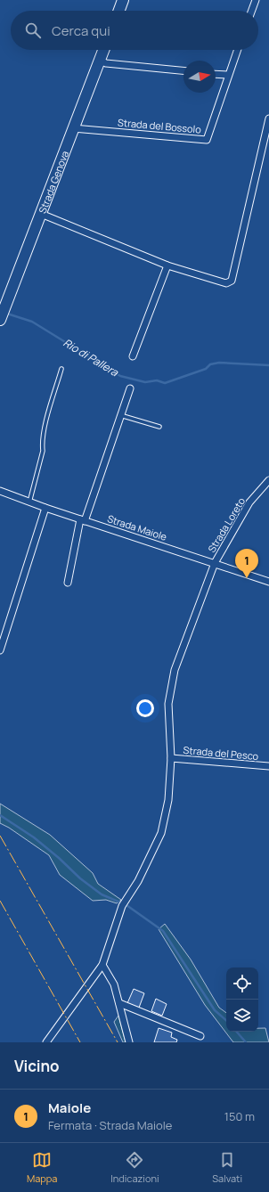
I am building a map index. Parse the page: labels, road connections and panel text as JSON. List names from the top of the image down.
{
  "streets": {
    "main road": ["Strada Genova"],
    "street": [
      "Strada del Bossolo",
      "Strada Loreto",
      "Strada Maiole",
      "Strada del Pesco"
    ]
  },
  "crossings": [
    ["Strada del Bossolo", "Strada Genova"],
    ["Strada Loreto", "Strada Maiole"],
    ["Strada Loreto", "Strada del Pesco"]
  ],
  "water": ["Rio di Pallera"],
  "north": "right",
  "page": {
    "search": "Cerca qui",
    "pins": "1",
    "heading": "Vicino",
    "list": [
      {
        "mark": "1",
        "name": "Maiole",
        "note": "Fermata · Strada Maiole",
        "value": "150 m"
      }
    ],
    "nav": ["Mappa", "Indicazioni", "Salvati"]
  }
}
